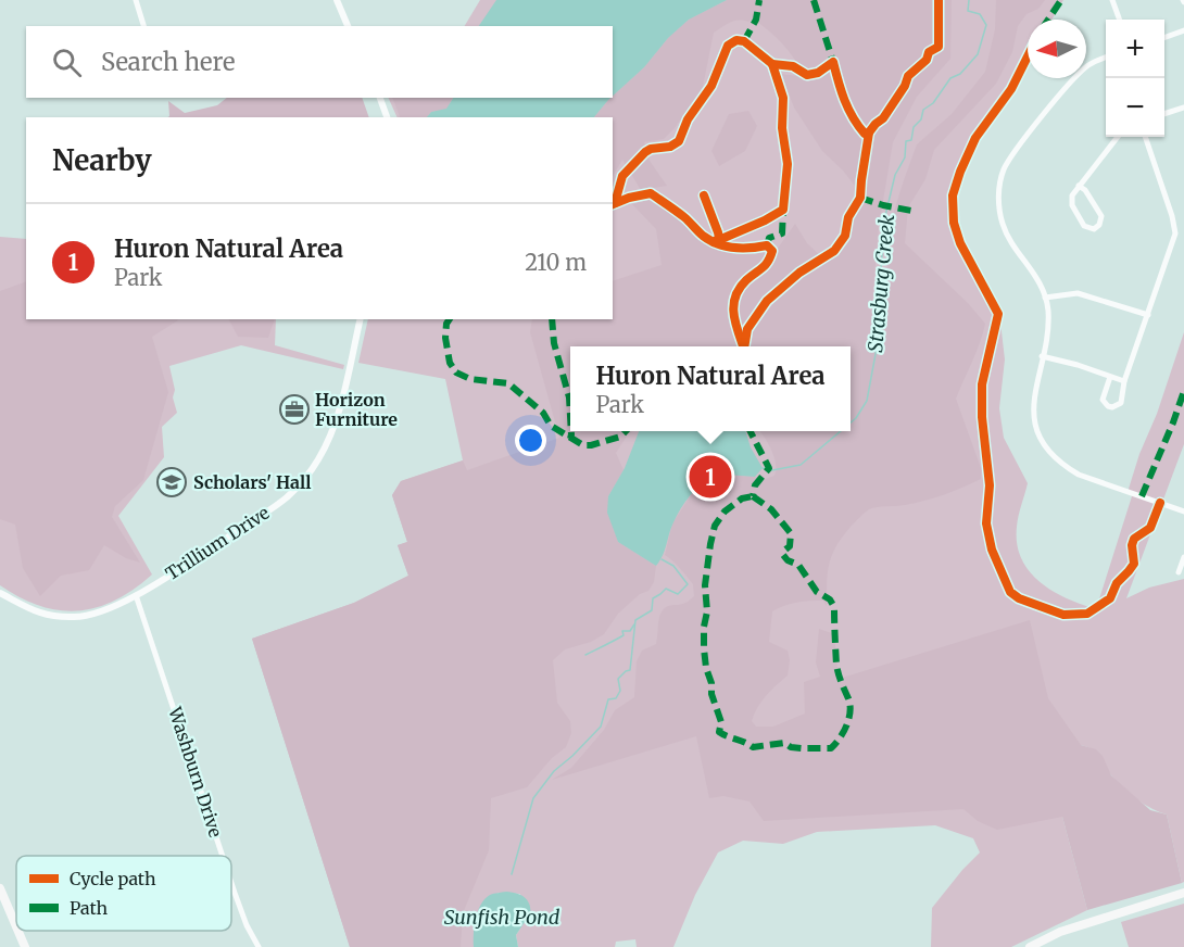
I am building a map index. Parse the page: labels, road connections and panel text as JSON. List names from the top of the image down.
{
  "streets": {
    "street": ["Trillium Drive", "Washburn Drive"]
  },
  "crossings": [
    ["Trillium Drive", "Washburn Drive"]
  ],
  "water": ["Strasburg Creek", "Sunfish Pond"],
  "places": {
    "office": ["Horizon Furniture"],
    "school or university": ["Scholars' Hall"]
  },
  "legend": ["Cycle path", "Path"],
  "north": "left",
  "page": {
    "map_buttons": ["+", "−"],
    "search": "Search here",
    "heading": "Nearby",
    "list": [
      {
        "mark": "1",
        "name": "Huron Natural Area",
        "note": "Park",
        "value": "210 m"
      }
    ],
    "popup": ["Huron Natural Area", "Park"],
    "pins": "1"
  }
}
